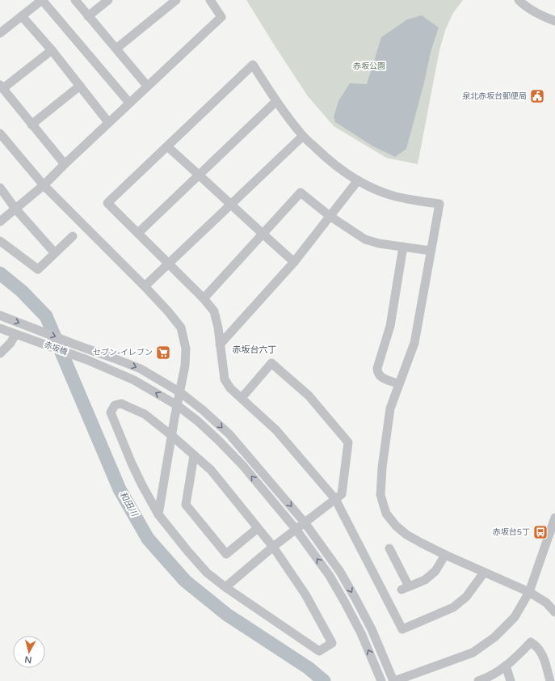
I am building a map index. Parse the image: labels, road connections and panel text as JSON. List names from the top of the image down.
{
  "streets": {
    "street": ["赤坂橋"]
  },
  "districts": ["赤坂台六丁"],
  "water": ["和田川"],
  "parks": ["赤坂公園"],
  "places": {
    "public building": ["泉北赤坂台郵便局"],
    "supermarket": ["セブン-イレブン"],
    "bus stop": ["赤坂台5丁"]
  },
  "north": "bottom"
}
